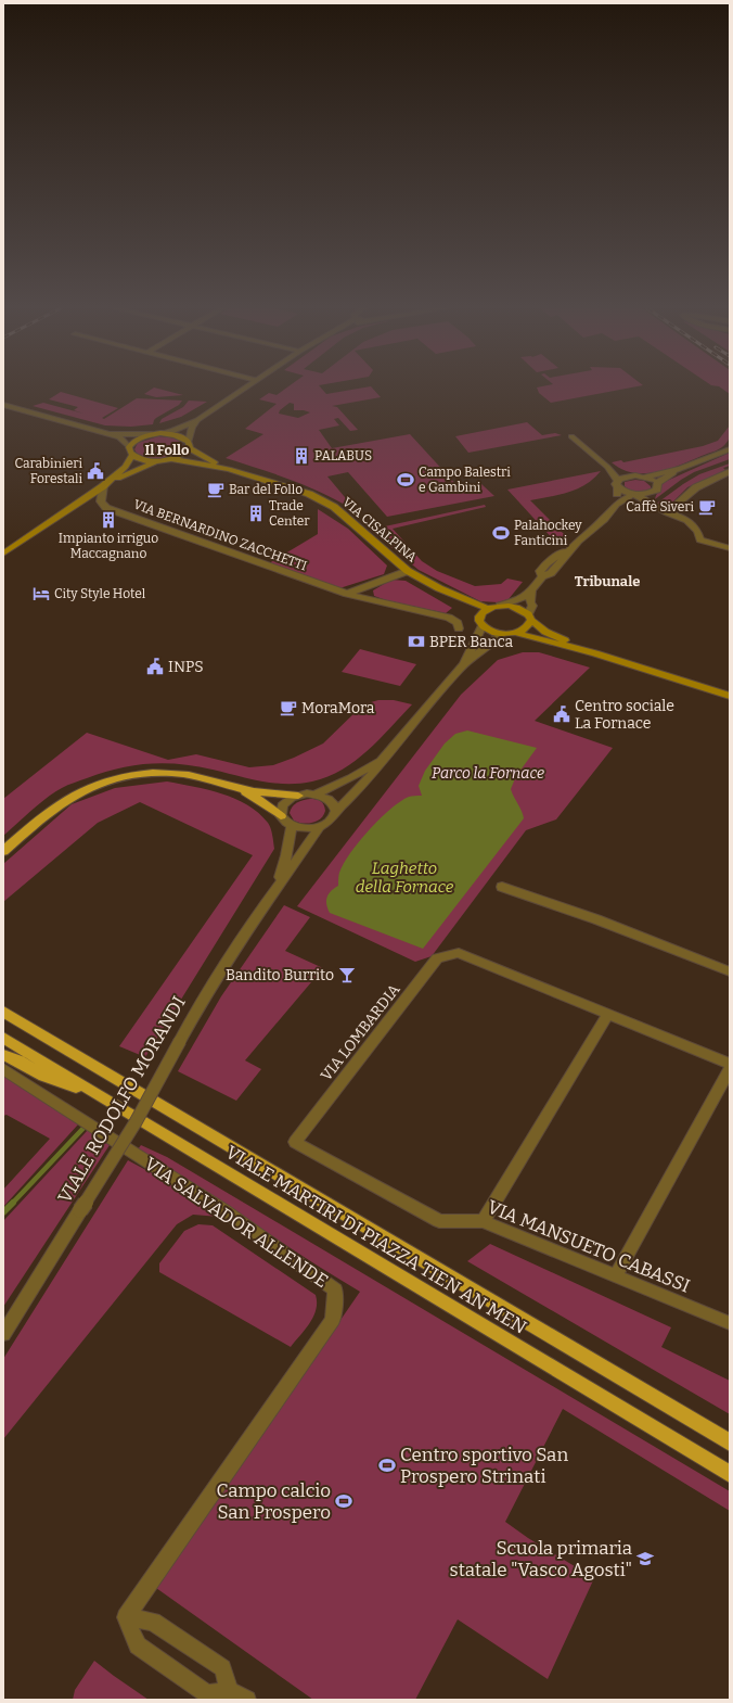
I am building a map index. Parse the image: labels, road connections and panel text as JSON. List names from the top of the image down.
{
  "streets": {
    "highway": ["VIALE MARTIRI DI PIAZZA TIEN AN MEN"],
    "main road": ["VIA CISALPINA"],
    "street": [
      "VIA BERNARDINO ZACCHETTI",
      "VIA LOMBARDIA",
      "VIALE RODOLFO MORANDI",
      "VIA SALVADOR ALLENDE",
      "VIA MANSUETO CABASSI"
    ]
  },
  "crossings": [
    ["VIA LOMBARDIA", "VIA MANSUETO CABASSI"]
  ],
  "districts": ["Il Follo", "Tribunale"],
  "water": ["Laghetto della Fornace"],
  "parks": ["Parco la Fornace"],
  "places": {
    "building": ["PALABUS", "Trade Center", "Impianto irriguo Maccagnano"],
    "public building": ["Carabinieri Forestali", "INPS", "Centro sociale La Fornace"],
    "sports": [
      "Campo Balestri e Gambini",
      "Palahockey Fanticini",
      "Centro sportivo San Prospero Strinati",
      "Campo calcio San Prospero"
    ],
    "cafe": ["Bar del Follo", "Caffè Siveri", "MoraMora"],
    "hotel": ["City Style Hotel"],
    "bank": ["BPER Banca"],
    "bar": ["Bandito Burrito"],
    "school or university": ["Scuola primaria statale \"Vasco Agosti\""]
  }
}
